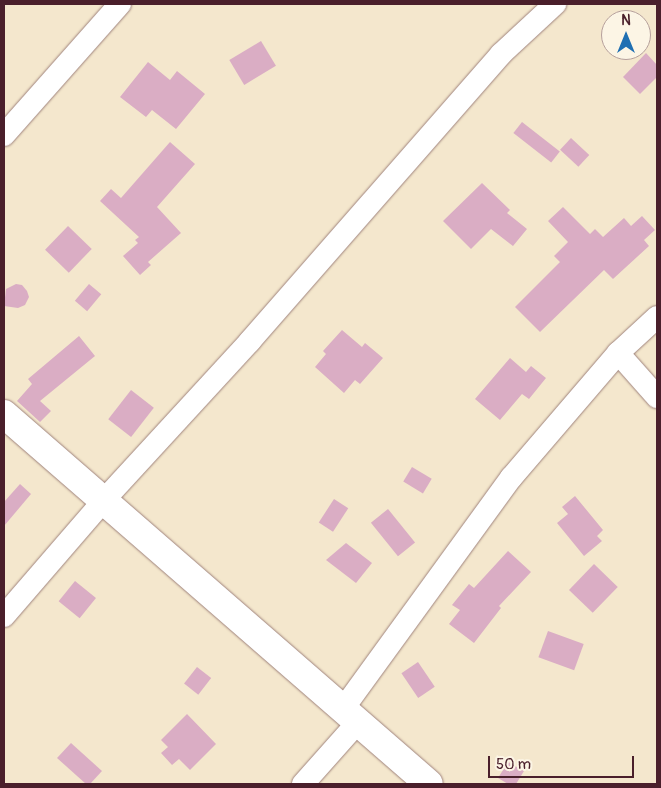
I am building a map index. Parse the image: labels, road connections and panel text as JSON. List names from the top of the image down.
{
  "scale_bar": "50 m",
  "north": "top"
}
